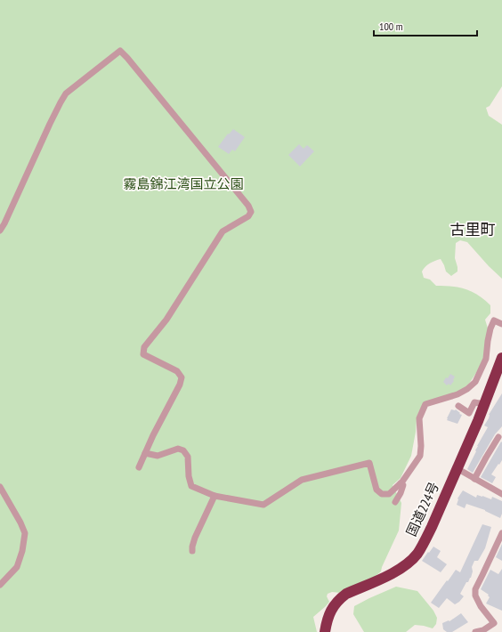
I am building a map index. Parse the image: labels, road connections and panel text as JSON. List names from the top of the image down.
{
  "streets": {
    "highway": ["国道224号"]
  },
  "districts": ["古里町"],
  "parks": ["霧島錦江湾国立公園"],
  "scale_bar": "100 m"
}
